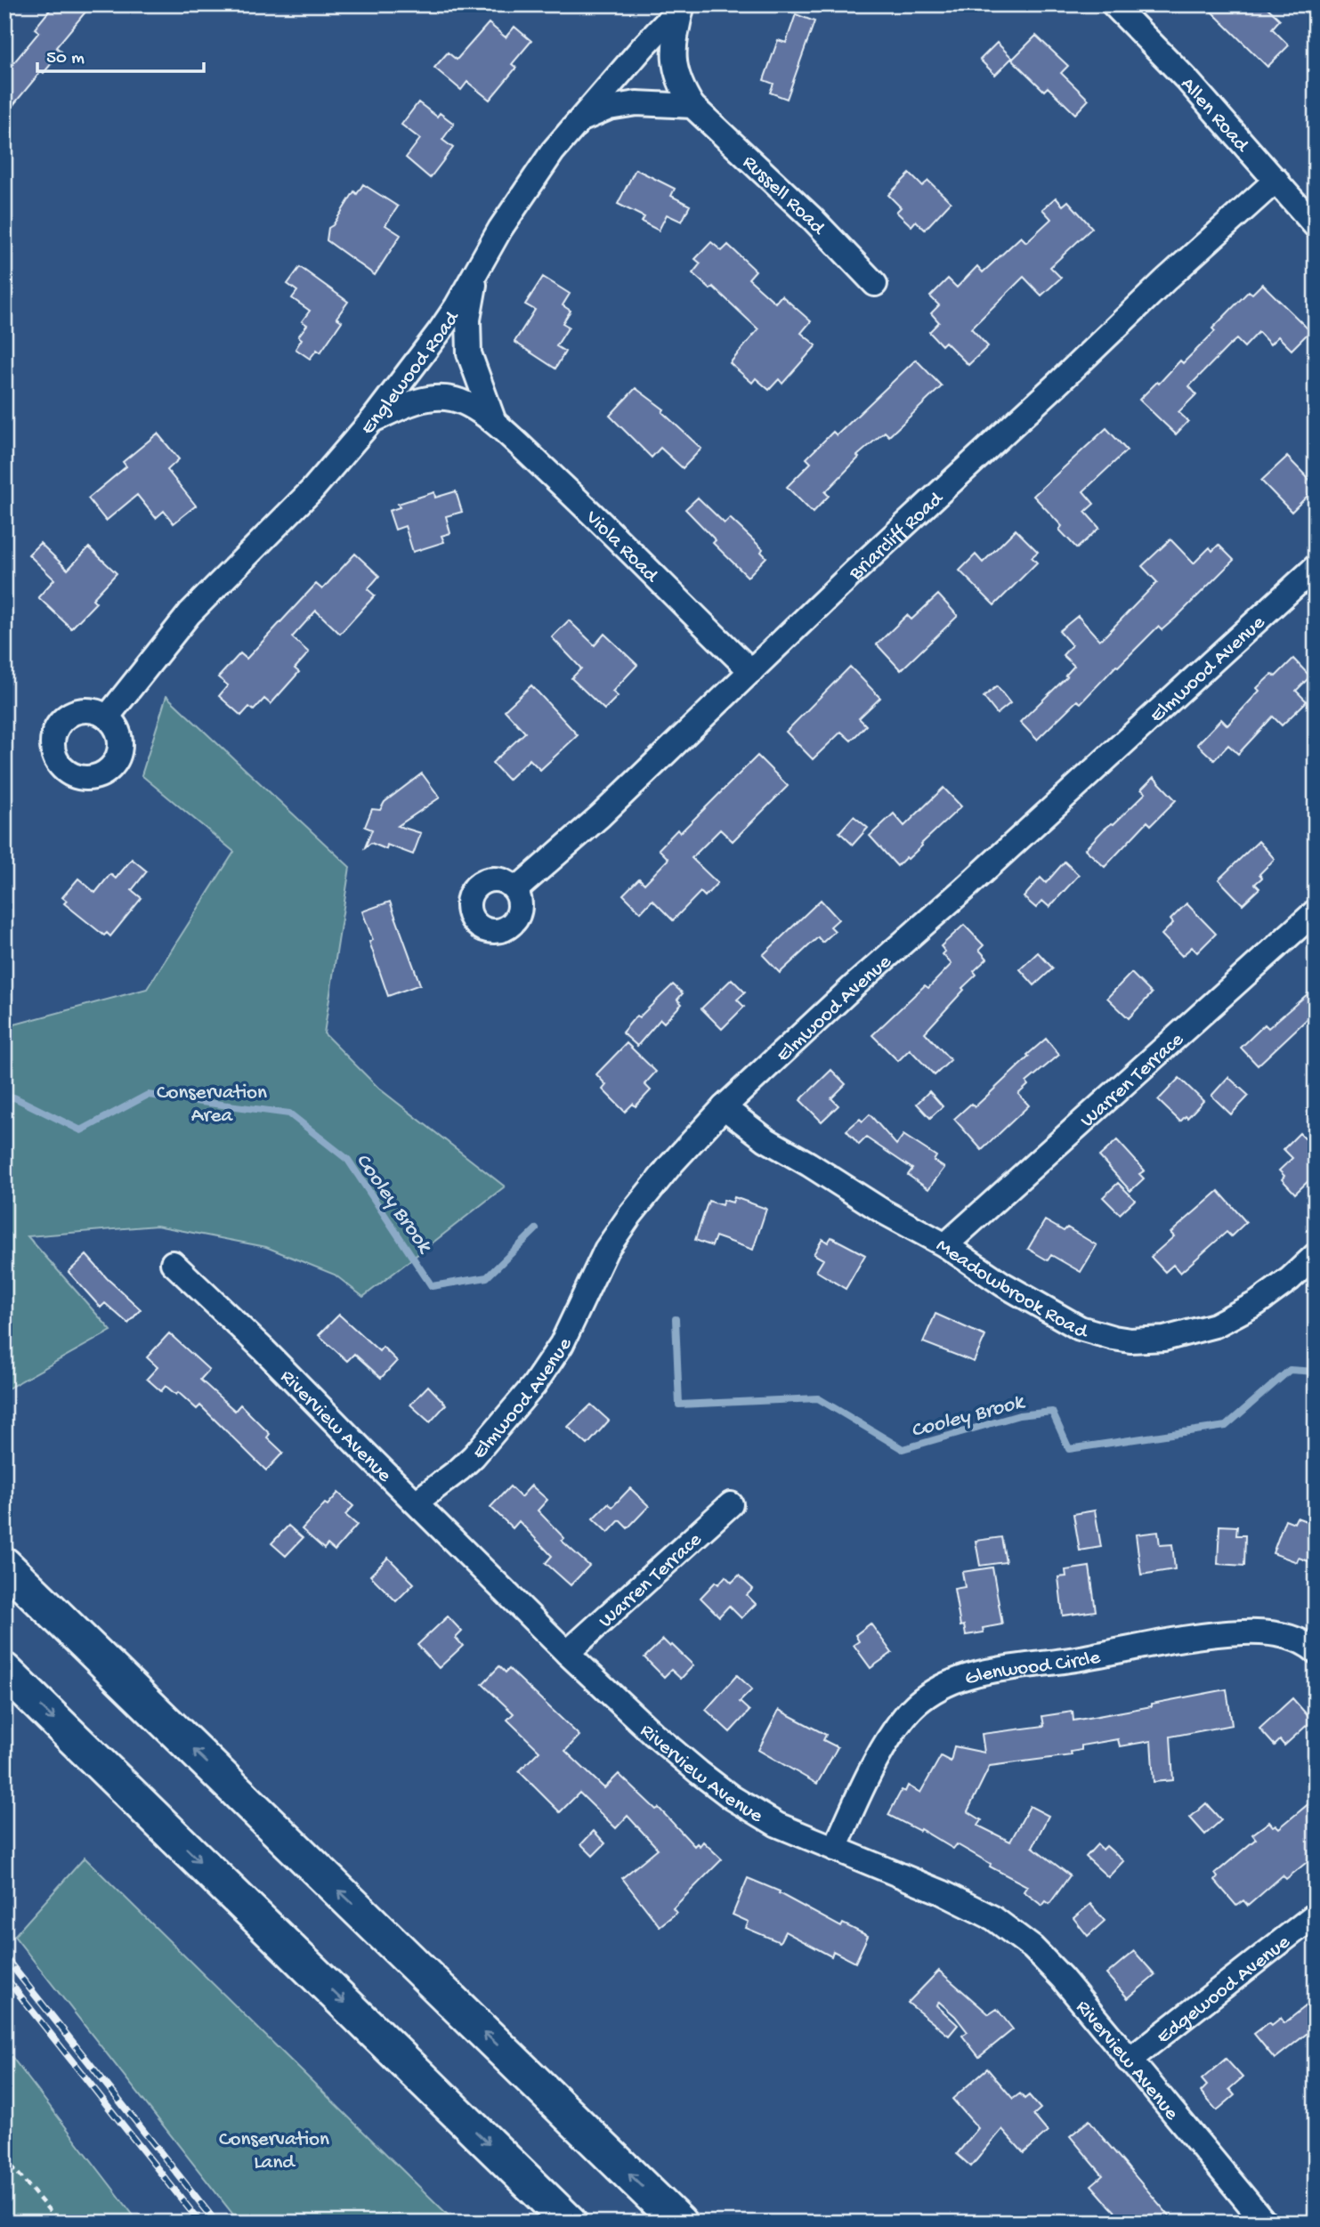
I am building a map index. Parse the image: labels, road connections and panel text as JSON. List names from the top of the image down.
{
  "streets": {
    "street": [
      "Allen Road",
      "Russell Road",
      "Englewood Road",
      "Briarcliff Road",
      "Viola Road",
      "Elmwood Avenue",
      "Warren Terrace",
      "Meadowbrook Road",
      "Riverview Avenue",
      "Glenwood Circle",
      "Edgewood Avenue"
    ]
  },
  "crossings": [
    ["Allen Road", "Briarcliff Road"],
    ["Russell Road", "Englewood Road"],
    ["Englewood Road", "Viola Road"],
    ["Briarcliff Road", "Viola Road"],
    ["Elmwood Avenue", "Meadowbrook Road"],
    ["Elmwood Avenue", "Riverview Avenue"],
    ["Warren Terrace", "Meadowbrook Road"],
    ["Warren Terrace", "Riverview Avenue"],
    ["Riverview Avenue", "Glenwood Circle"],
    ["Riverview Avenue", "Edgewood Avenue"]
  ],
  "water": ["Cooley Brook"],
  "parks": ["Conservation Area", "Conservation Land"],
  "scale_bar": "50 m"
}
